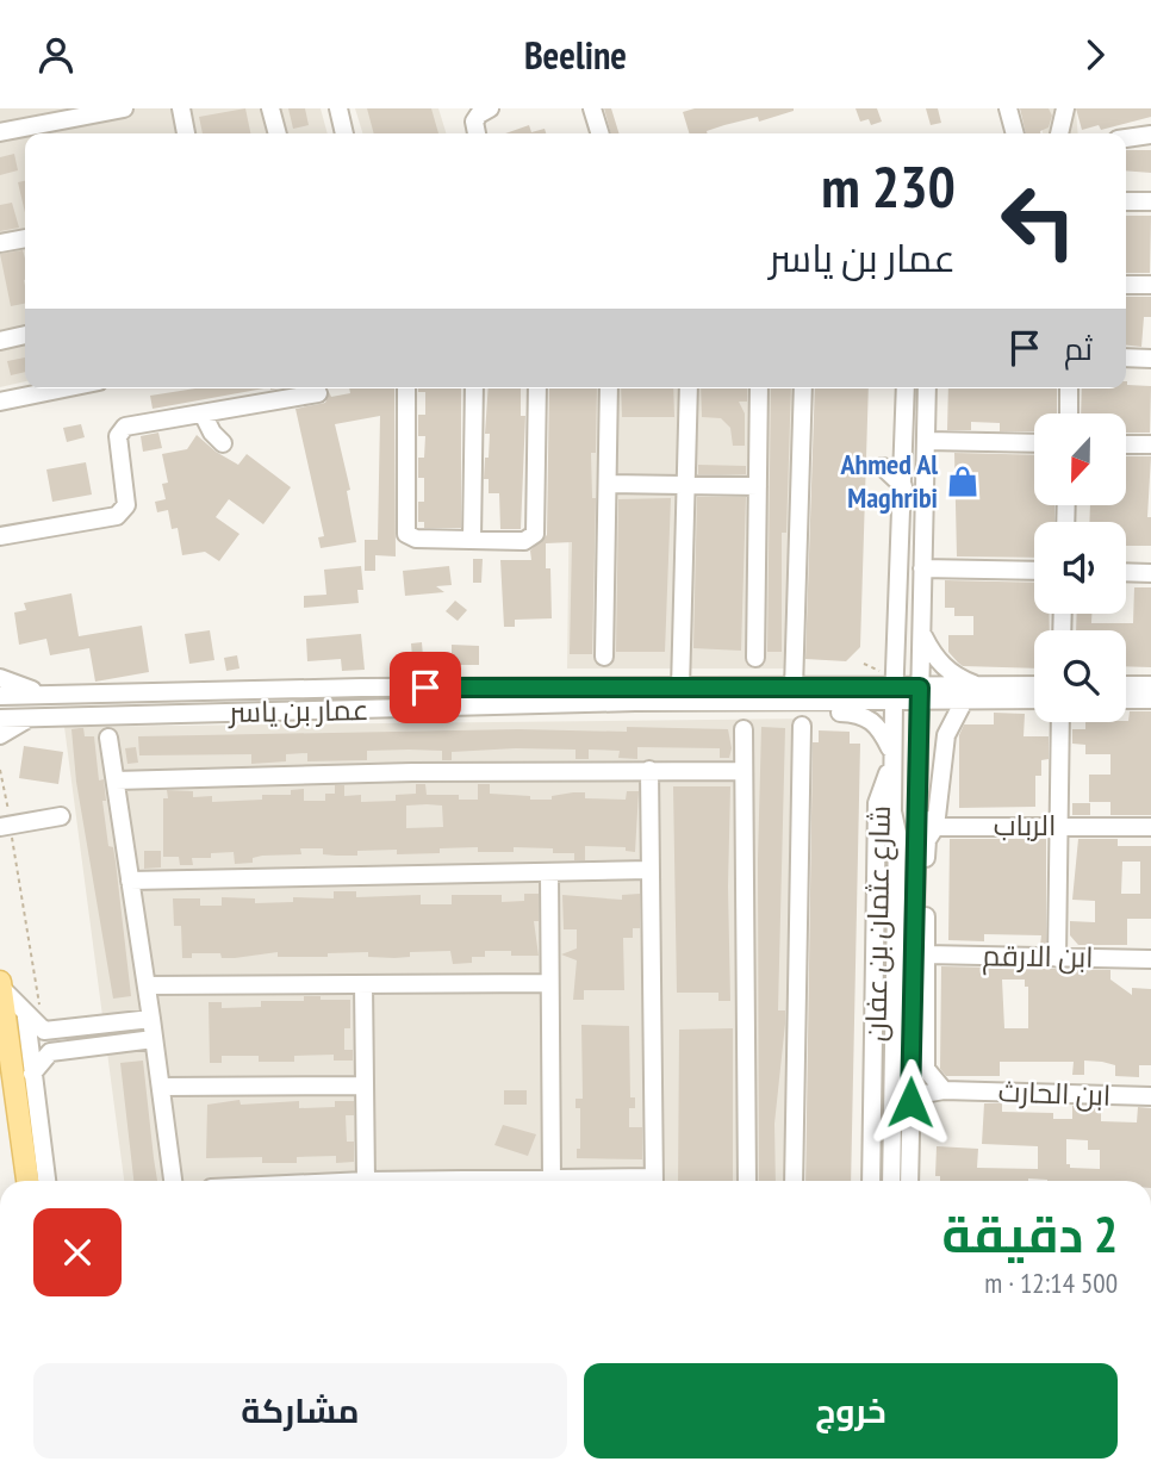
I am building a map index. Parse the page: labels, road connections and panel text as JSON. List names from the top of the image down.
{
  "streets": {
    "street": [
      "عمار بن ياسر",
      "الرباب",
      "شارع عثمان بن عفان",
      "ابن الارقم",
      "ابن الحارث"
    ]
  },
  "crossings": [
    ["عمار بن ياسر", "شارع عثمان بن عفان"],
    ["شارع عثمان بن عفان", "ابن الحارث"]
  ],
  "places": {
    "shop": ["Ahmed Al Maghribi"]
  },
  "north": "bottom",
  "page": {
    "header": "Beeline",
    "turn": ["230 m", "عمار بن ياسر"],
    "then": "ثم",
    "heading": ["2 دقيقة", "500 m · 12:14"],
    "buttons": ["خروج", "مشاركة"]
  }
}
